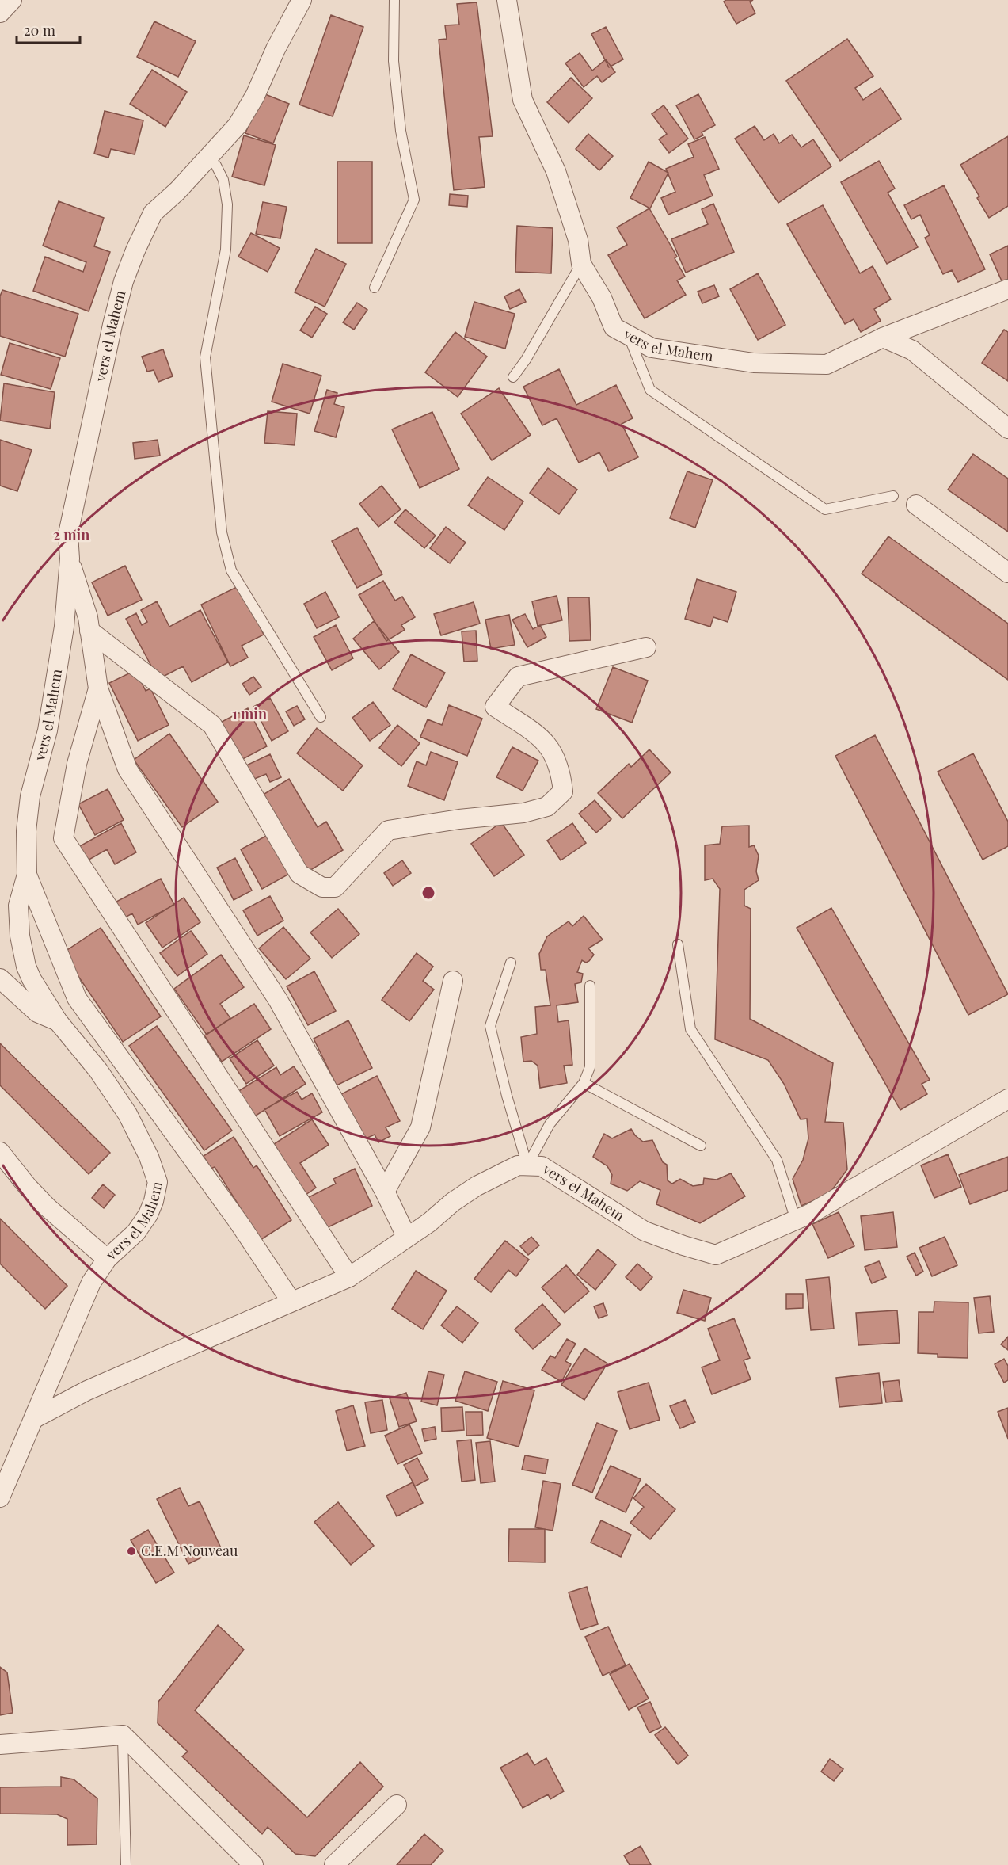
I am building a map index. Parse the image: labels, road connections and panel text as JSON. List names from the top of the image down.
{
  "streets": {
    "street": ["vers el Mahem"]
  },
  "places": ["C.E.M Nouveau"],
  "scale_bar": "20 m",
  "rings": ["2 min", "1 min"]
}
